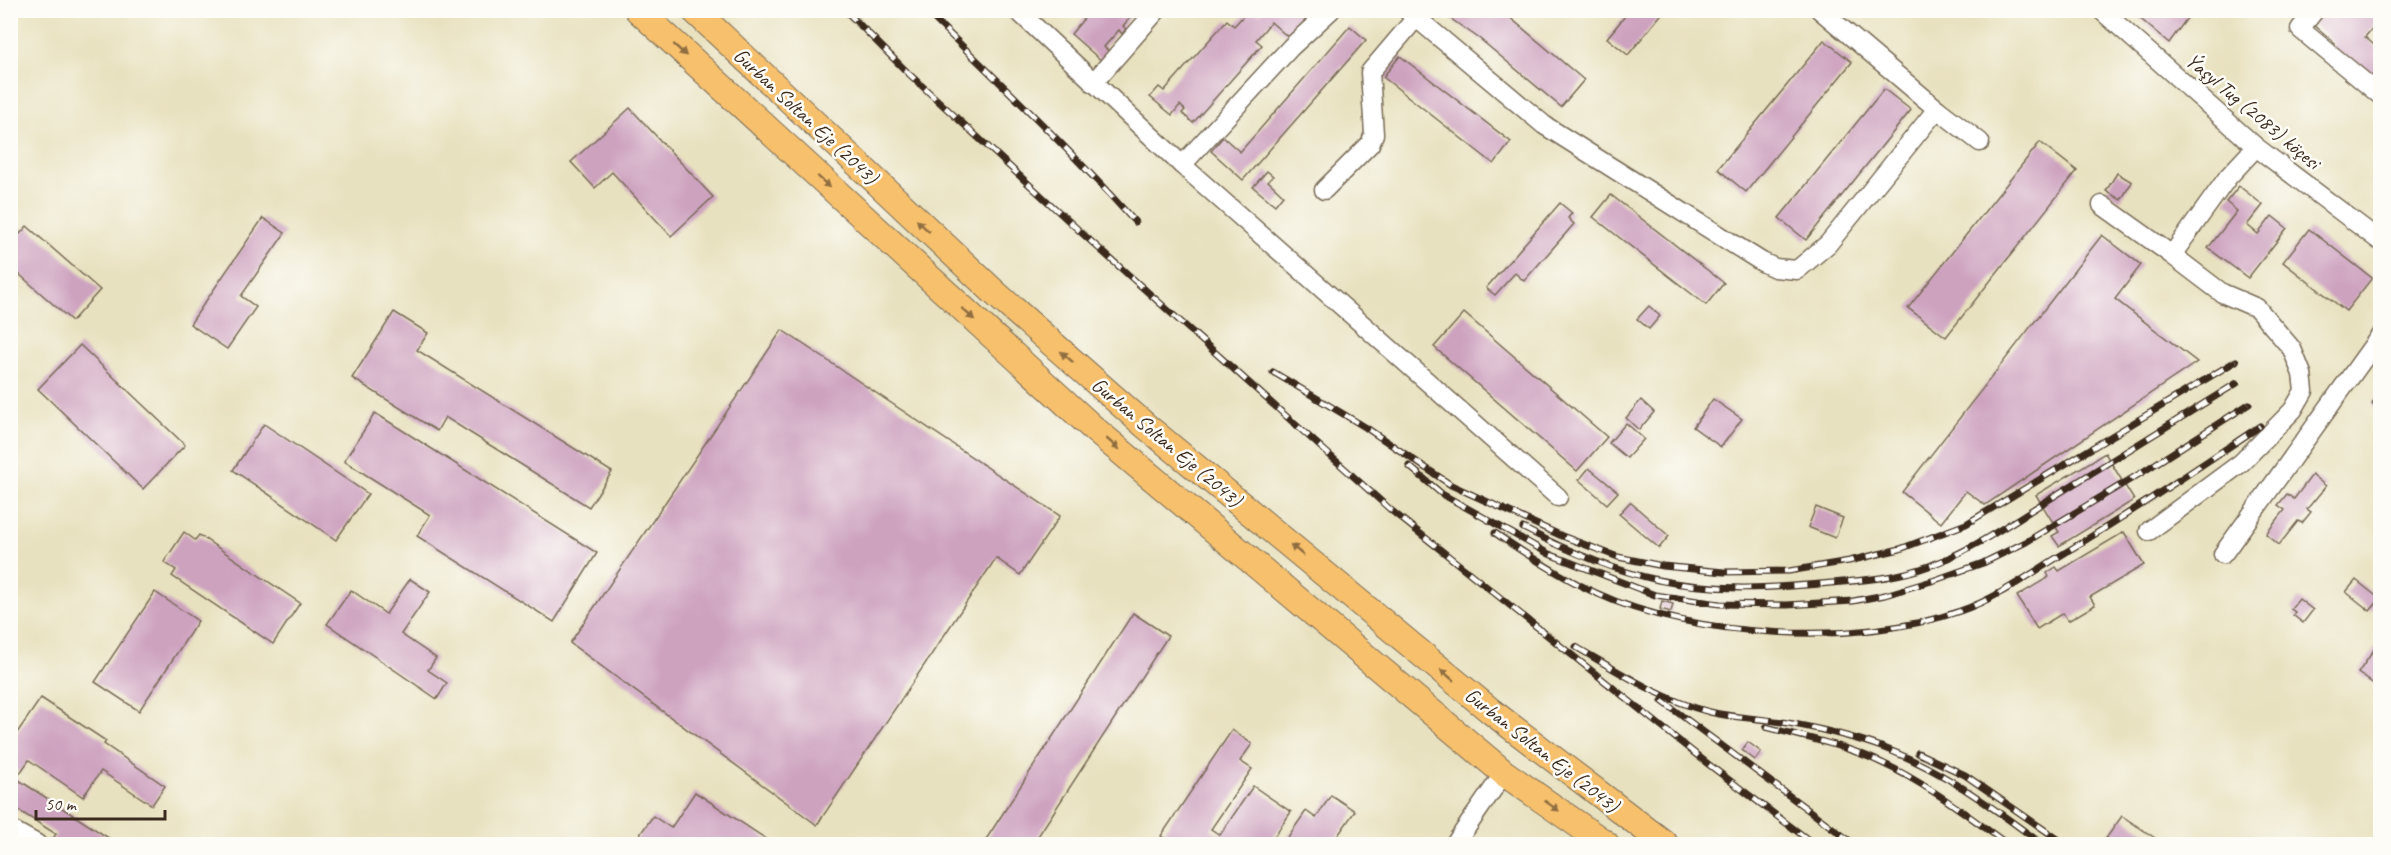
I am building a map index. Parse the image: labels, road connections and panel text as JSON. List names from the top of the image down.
{
  "streets": {
    "highway": ["Gurban Soltan Eje (2043)"],
    "street": ["Ýaşyl Tug (2083) köçesi"]
  },
  "scale_bar": "50 m"
}
